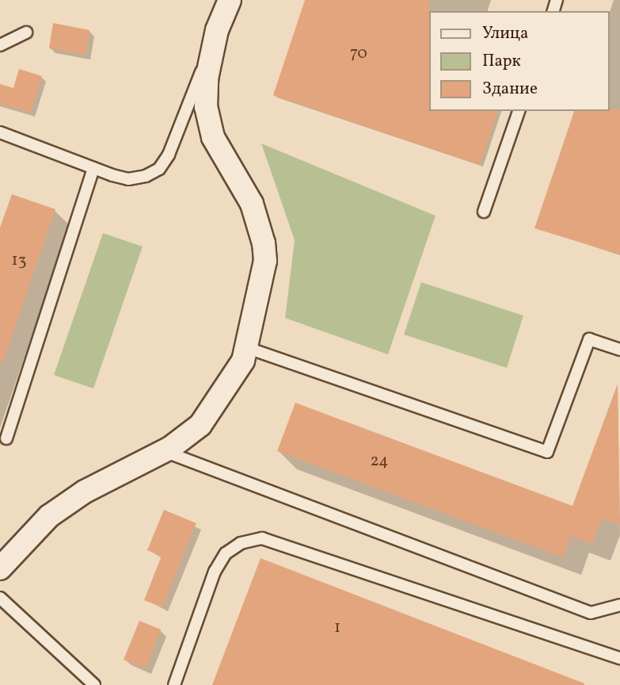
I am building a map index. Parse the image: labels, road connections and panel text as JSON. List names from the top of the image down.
{
  "house_numbers": [
    "70",
    "13",
    "24",
    "1"
  ],
  "legend": ["Улица", "Парк", "Здание"]
}
